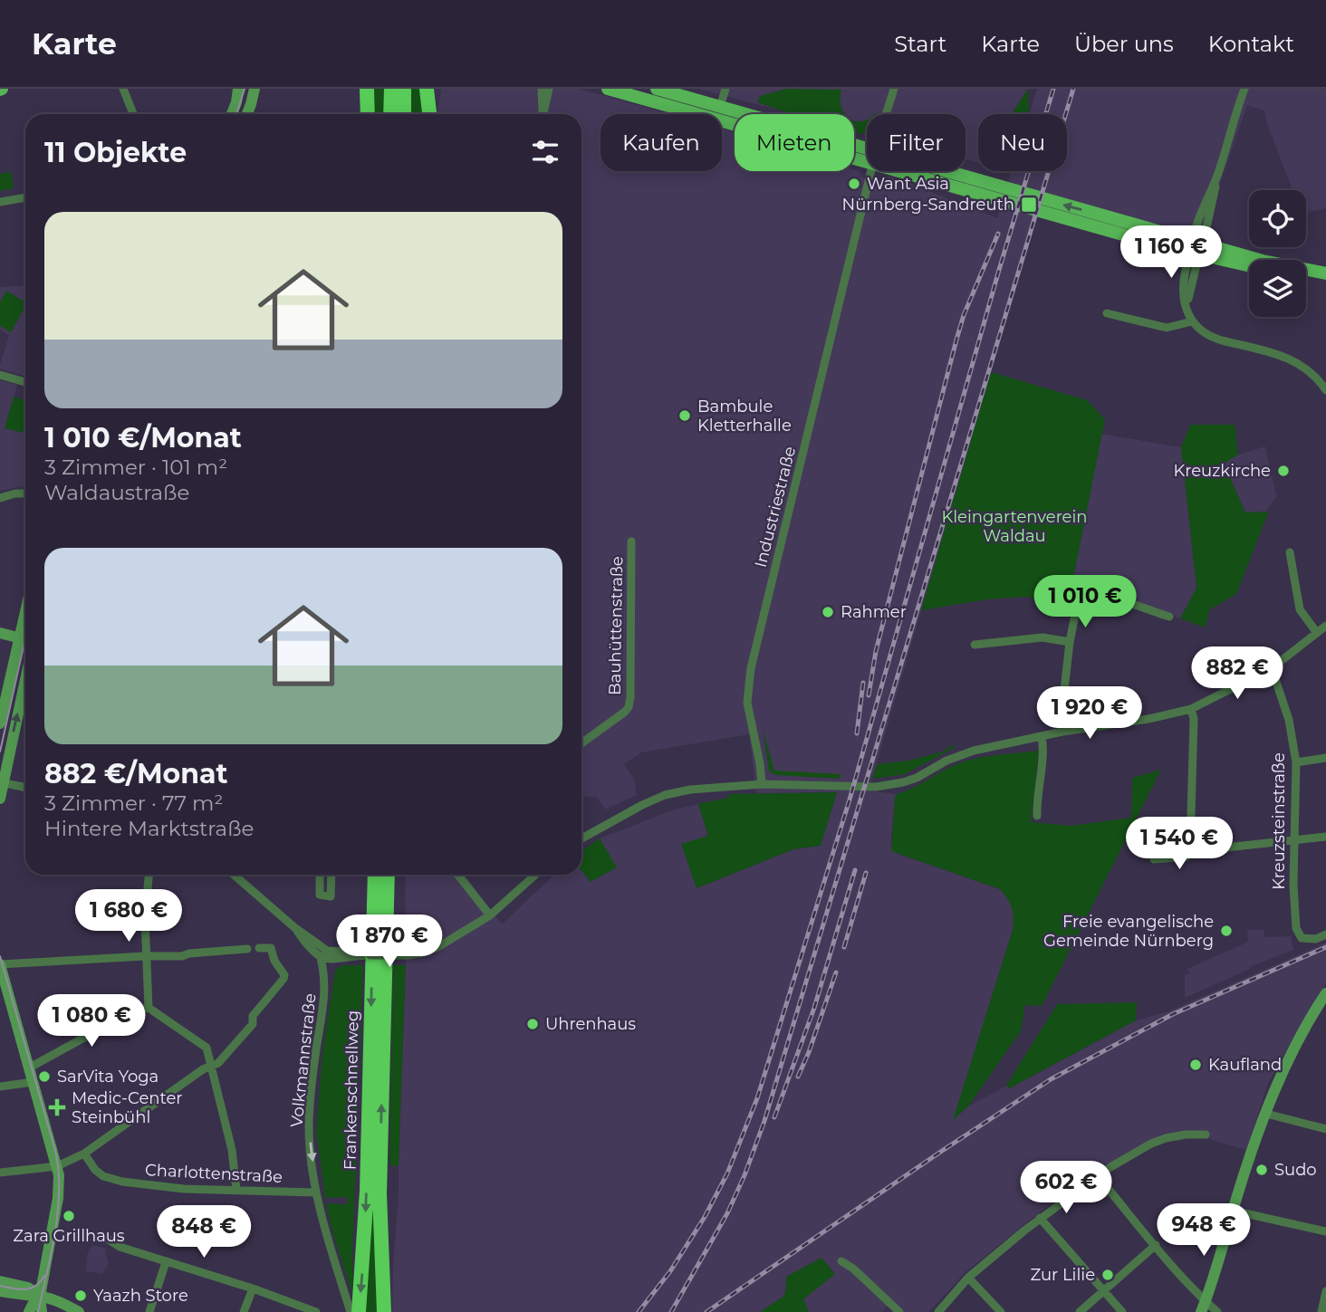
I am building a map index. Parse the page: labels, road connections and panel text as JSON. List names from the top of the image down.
{
  "streets": {
    "highway": ["Frankenschnellweg"],
    "street": [
      "Industriestraße",
      "Bauhüttenstraße",
      "Kreuzsteinstraße",
      "Volkmannstraße",
      "Charlottenstraße"
    ]
  },
  "crossings": [
    ["Volkmannstraße", "Charlottenstraße"]
  ],
  "one_way": ["Volkmannstraße"],
  "parks": ["Kleingartenverein Waldau"],
  "places": {
    "other": [
      "Want Asia",
      "Bambule Kletterhalle",
      "Kreuzkirche",
      "Rahmer",
      "Freie evangelische Gemeinde Nürnberg",
      "Uhrenhaus",
      "Kaufland",
      "SarVita Yoga",
      "Sudo",
      "Zara Grillhaus",
      "Zur Lilie",
      "Yaazh Store"
    ],
    "transit": ["Nürnberg-Sandreuth"],
    "health": ["Medic-Center Steinbühl"]
  },
  "page": {
    "header": "Karte",
    "nav": [
      "Start",
      "Karte",
      "Über uns",
      "Kontakt"
    ],
    "chip": [
      "Kaufen",
      "Mieten",
      "Filter",
      "Neu"
    ],
    "heading": "11 Objekte",
    "list": [
      {
        "name": "1 010 €/Monat",
        "note": "3 Zimmer · 101 m² · Waldaustraße"
      },
      {
        "name": "882 €/Monat",
        "note": "3 Zimmer · 77 m² · Hintere Marktstraße"
      }
    ],
    "price": [
      "1 160 €",
      "1 010 €",
      "882 €",
      "1 920 €",
      "1 540 €",
      "1 680 €",
      "1 870 €",
      "1 080 €",
      "602 €",
      "948 €",
      "848 €"
    ]
  }
}
